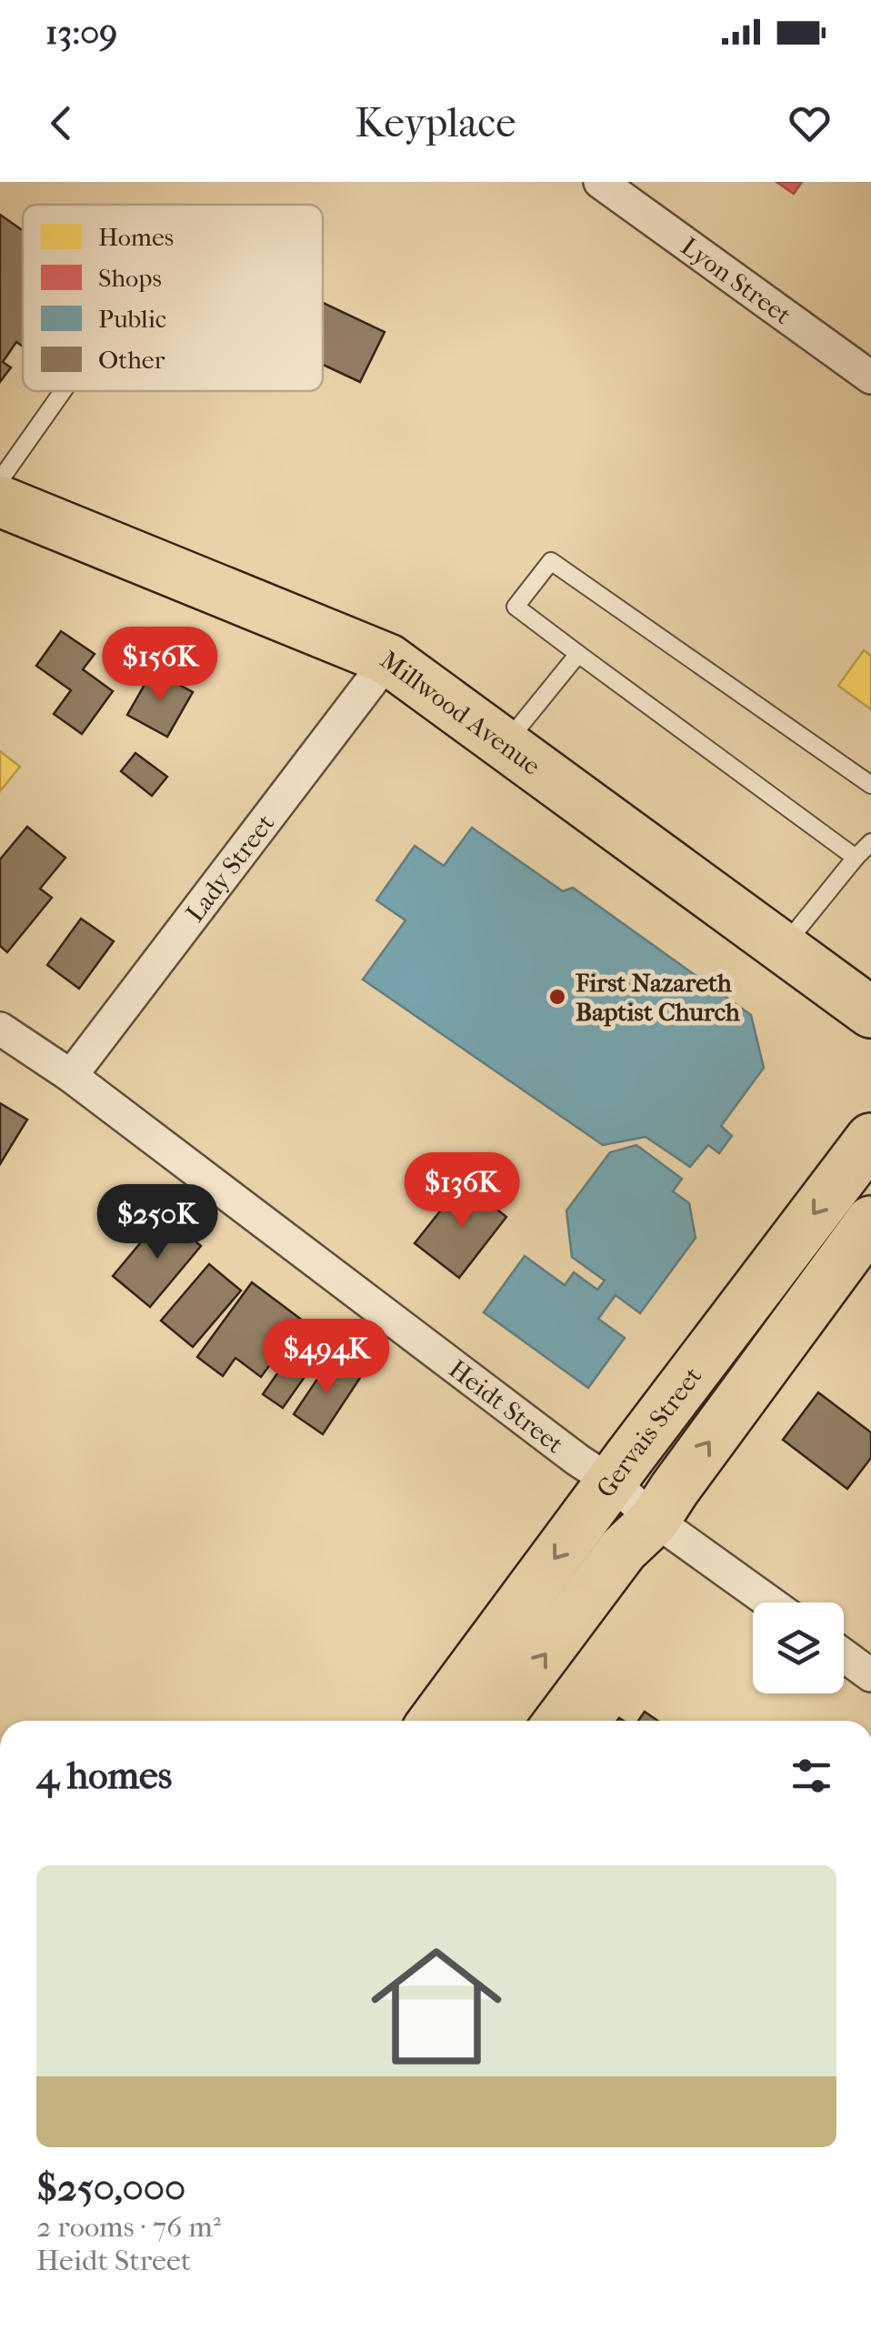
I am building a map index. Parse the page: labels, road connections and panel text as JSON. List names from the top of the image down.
{
  "streets": {
    "main road": ["Millwood Avenue", "Gervais Street"],
    "street": ["Lyon Street", "Lady Street", "Heidt Street"]
  },
  "crossings": [
    ["Millwood Avenue", "Lady Street"],
    ["Lady Street", "Heidt Street"],
    ["Heidt Street", "Gervais Street"]
  ],
  "places": ["First Nazareth Baptist Church"],
  "legend": [
    "Homes",
    "Shops",
    "Public",
    "Other"
  ],
  "page": {
    "status": "13:09",
    "header": "Keyplace",
    "price": [
      "$156K",
      "$136K",
      "$250K",
      "$494K"
    ],
    "heading": "4 homes",
    "list": [
      {
        "name": "$250,000",
        "note": "2 rooms · 76 m² · Heidt Street"
      }
    ]
  }
}
